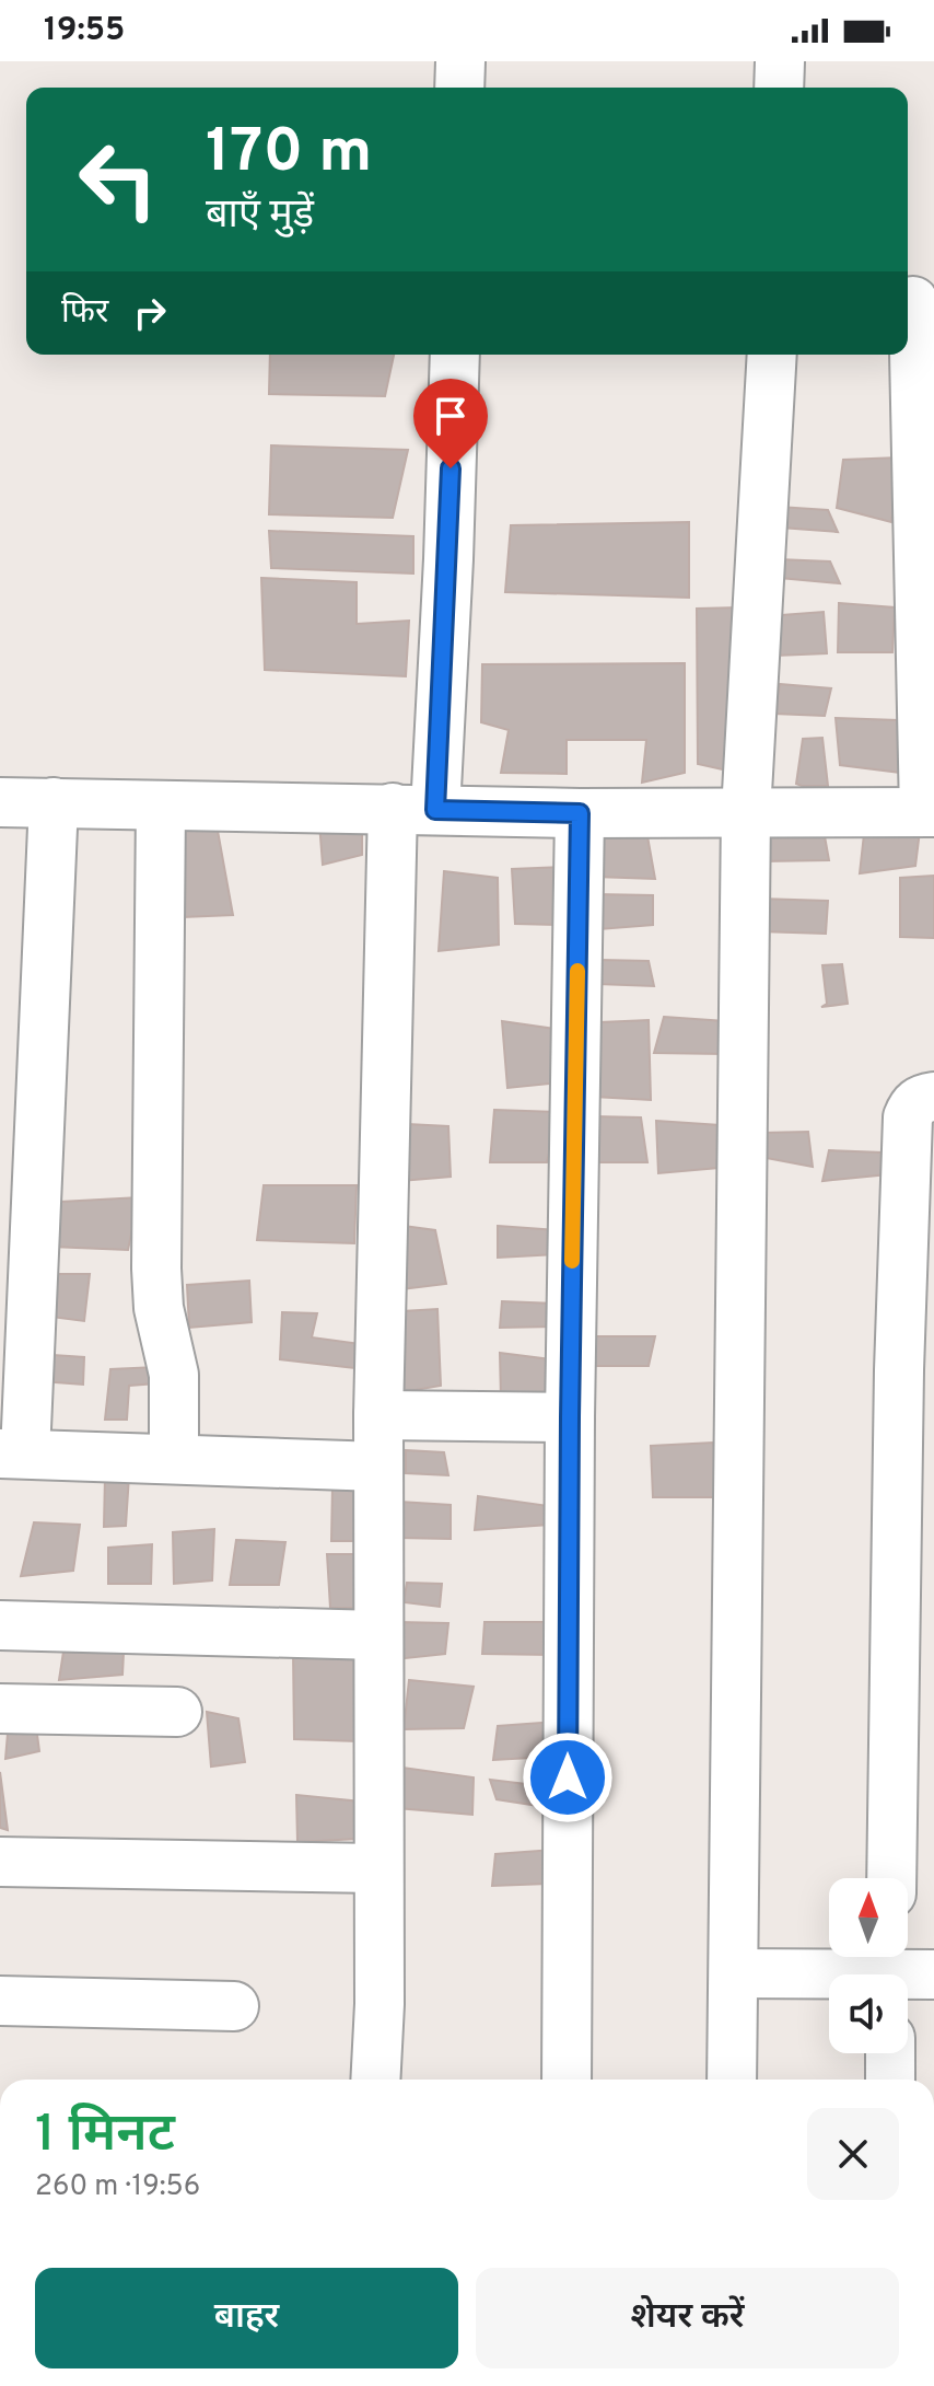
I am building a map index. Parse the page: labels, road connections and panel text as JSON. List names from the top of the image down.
{
  "north": "top",
  "page": {
    "status": "19:55",
    "turn": ["170 m", "बाएँ मुड़ें"],
    "then": "फिर",
    "heading": ["1 मिनट", "260 m · 19:56"],
    "buttons": ["बाहर", "शेयर करें"]
  }
}
